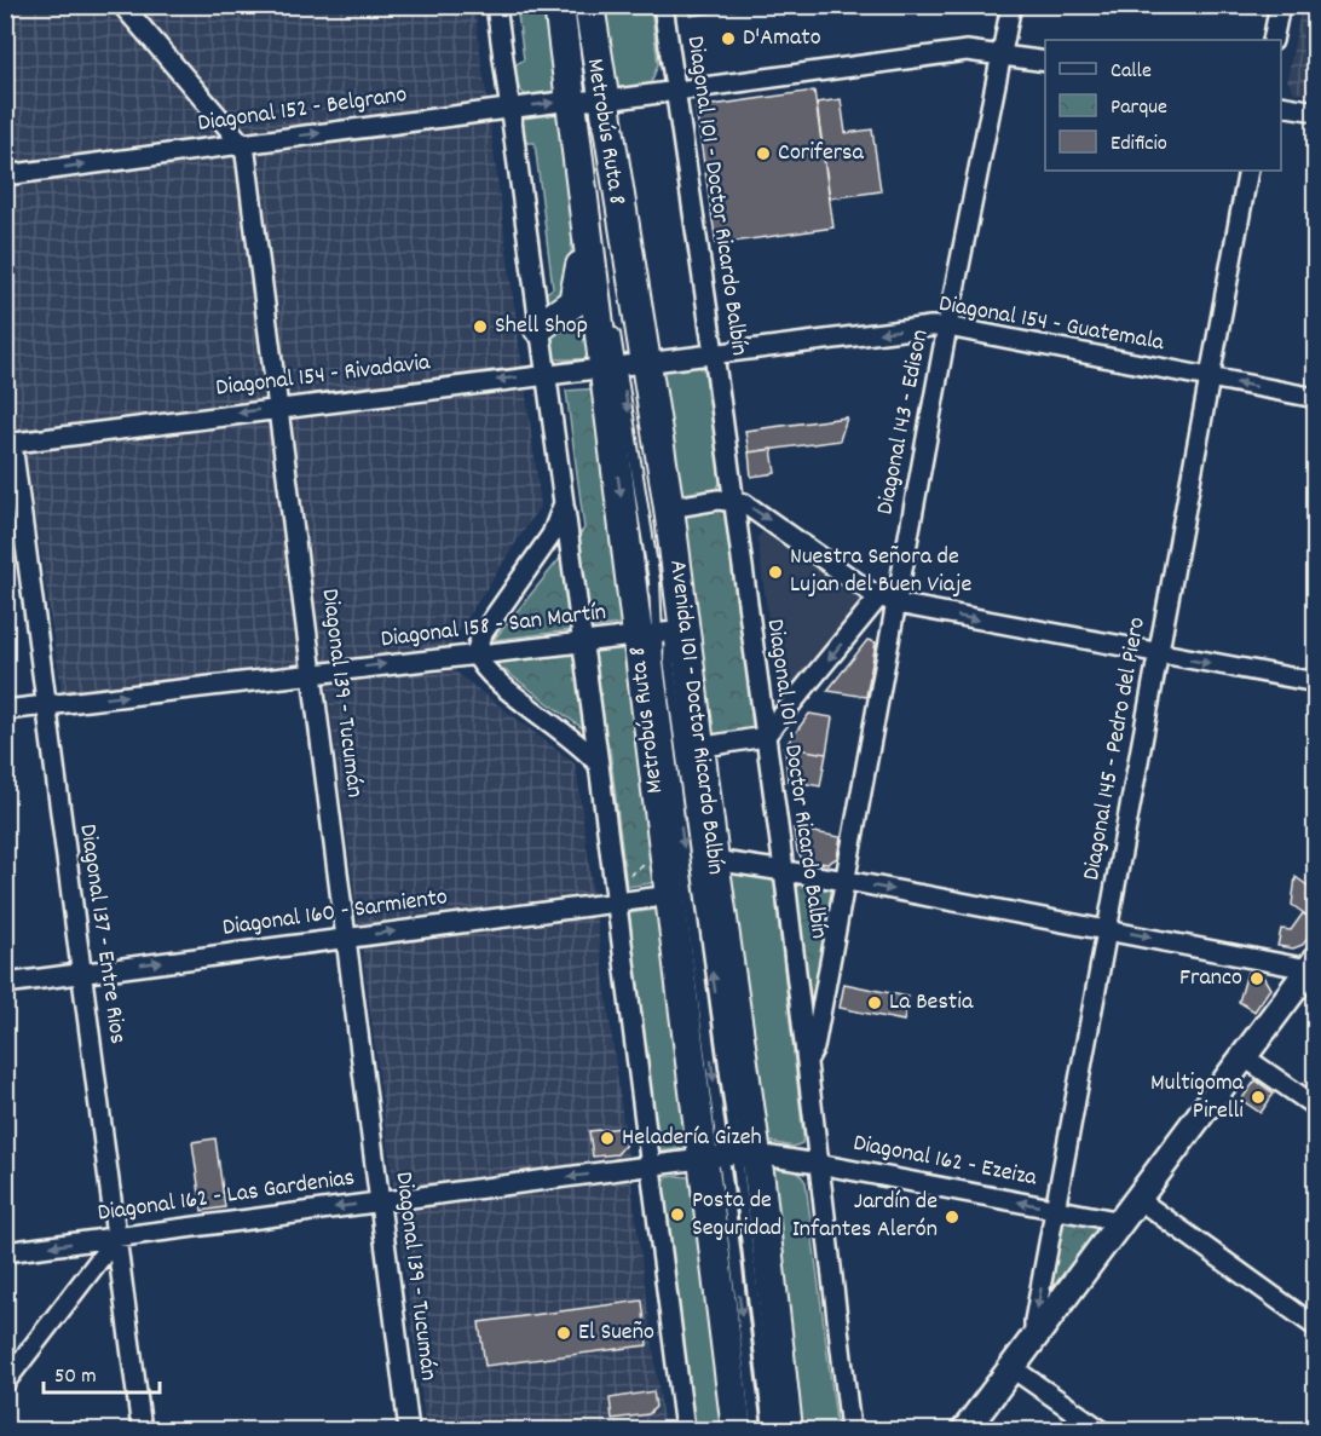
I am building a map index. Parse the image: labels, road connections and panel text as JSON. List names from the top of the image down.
{
  "streets": {
    "main road": ["Avenida 101 - Doctor Ricardo Balbín"],
    "street": [
      "Diagonal 152 - Belgrano",
      "Diagonal 101 - Doctor Ricardo Balbín",
      "Diagonal 154 - Guatemala",
      "Diagonal 154 - Rivadavia",
      "Diagonal 143 - Edison",
      "Diagonal 158 - San Martín",
      "Diagonal 139 - Tucumán",
      "Diagonal 145 - Pedro del Piero",
      "Diagonal 160 - Sarmiento",
      "Diagonal 137 - Entre Rios",
      "Diagonal 162 - Ezeiza",
      "Diagonal 162 - Las Gardenias"
    ],
    "lane": ["Metrobús Ruta 8"]
  },
  "crossings": [
    ["Diagonal 152 - Belgrano", "Metrobús Ruta 8"],
    ["Diagonal 152 - Belgrano", "Diagonal 101 - Doctor Ricardo Balbín"],
    ["Diagonal 152 - Belgrano", "Diagonal 143 - Edison"],
    ["Diagonal 152 - Belgrano", "Diagonal 139 - Tucumán"],
    ["Diagonal 152 - Belgrano", "Avenida 101 - Doctor Ricardo Balbín"],
    ["Metrobús Ruta 8", "Diagonal 158 - San Martín"],
    ["Metrobús Ruta 8", "Avenida 101 - Doctor Ricardo Balbín"],
    ["Metrobús Ruta 8", "Diagonal 162 - Ezeiza"],
    ["Metrobús Ruta 8", "Diagonal 162 - Las Gardenias"],
    ["Diagonal 101 - Doctor Ricardo Balbín", "Diagonal 154 - Guatemala"],
    ["Diagonal 101 - Doctor Ricardo Balbín", "Diagonal 143 - Edison"],
    ["Diagonal 101 - Doctor Ricardo Balbín", "Diagonal 162 - Ezeiza"],
    ["Diagonal 154 - Guatemala", "Diagonal 154 - Rivadavia"],
    ["Diagonal 154 - Guatemala", "Diagonal 143 - Edison"],
    ["Diagonal 154 - Guatemala", "Avenida 101 - Doctor Ricardo Balbín"],
    ["Diagonal 154 - Guatemala", "Diagonal 145 - Pedro del Piero"],
    ["Diagonal 154 - Rivadavia", "Diagonal 139 - Tucumán"],
    ["Diagonal 154 - Rivadavia", "Avenida 101 - Doctor Ricardo Balbín"],
    ["Diagonal 154 - Rivadavia", "Diagonal 137 - Entre Rios"],
    ["Diagonal 158 - San Martín", "Diagonal 139 - Tucumán"],
    ["Diagonal 158 - San Martín", "Avenida 101 - Doctor Ricardo Balbín"],
    ["Diagonal 158 - San Martín", "Diagonal 137 - Entre Rios"],
    ["Diagonal 139 - Tucumán", "Diagonal 160 - Sarmiento"],
    ["Diagonal 139 - Tucumán", "Diagonal 162 - Las Gardenias"],
    ["Avenida 101 - Doctor Ricardo Balbín", "Diagonal 160 - Sarmiento"],
    ["Avenida 101 - Doctor Ricardo Balbín", "Diagonal 162 - Ezeiza"],
    ["Avenida 101 - Doctor Ricardo Balbín", "Diagonal 162 - Las Gardenias"],
    ["Diagonal 145 - Pedro del Piero", "Diagonal 162 - Ezeiza"],
    ["Diagonal 160 - Sarmiento", "Diagonal 137 - Entre Rios"],
    ["Diagonal 137 - Entre Rios", "Diagonal 162 - Las Gardenias"],
    ["Diagonal 162 - Ezeiza", "Diagonal 162 - Las Gardenias"]
  ],
  "one_way": [
    "Diagonal 152 - Belgrano",
    "Diagonal 154 - Guatemala",
    "Diagonal 154 - Rivadavia",
    "Diagonal 158 - San Martín",
    "Diagonal 160 - Sarmiento",
    "Diagonal 162 - Ezeiza",
    "Diagonal 162 - Las Gardenias"
  ],
  "places": [
    "D'Amato",
    "Corifersa",
    "Shell Shop",
    "Nuestra Señora de Lujan del Buen Viaje",
    "Franco",
    "La Bestia",
    "Multigoma Pirelli",
    "Heladería Gizeh",
    "Posta de Seguridad",
    "Jardín de Infantes Alerón",
    "El Sueño"
  ],
  "legend": ["Calle", "Parque", "Edificio"],
  "scale_bar": "50 m"
}
